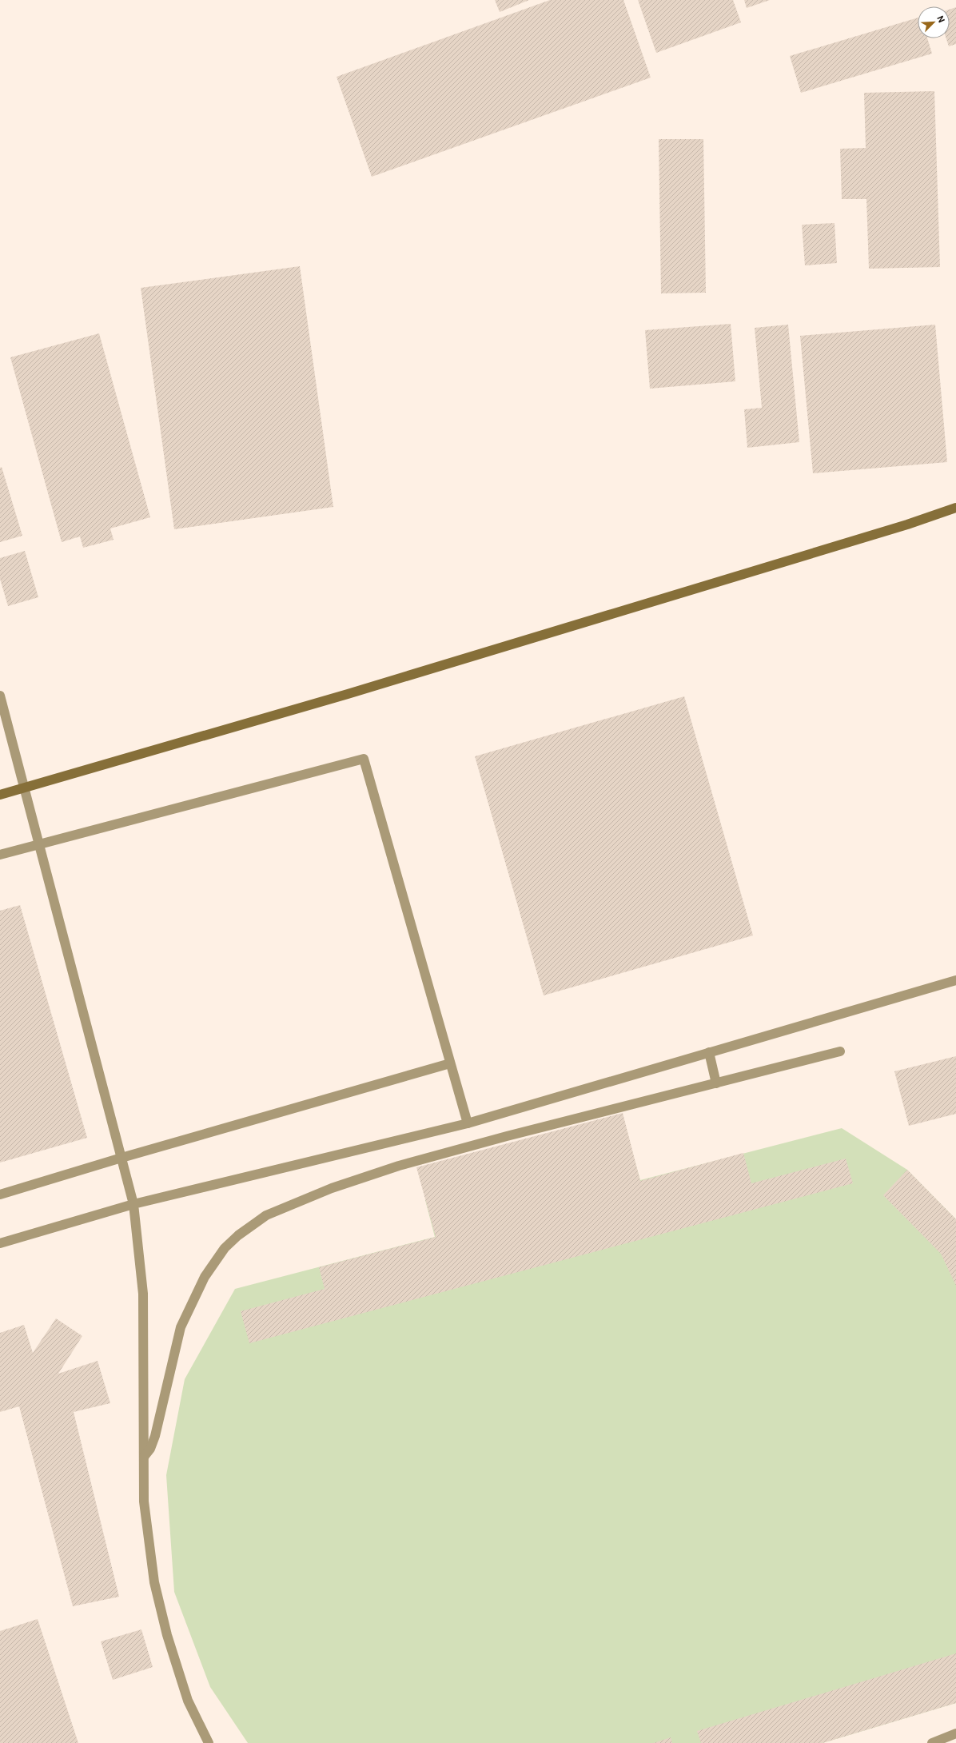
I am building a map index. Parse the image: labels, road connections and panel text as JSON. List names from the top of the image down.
{
  "north": "top right"
}
